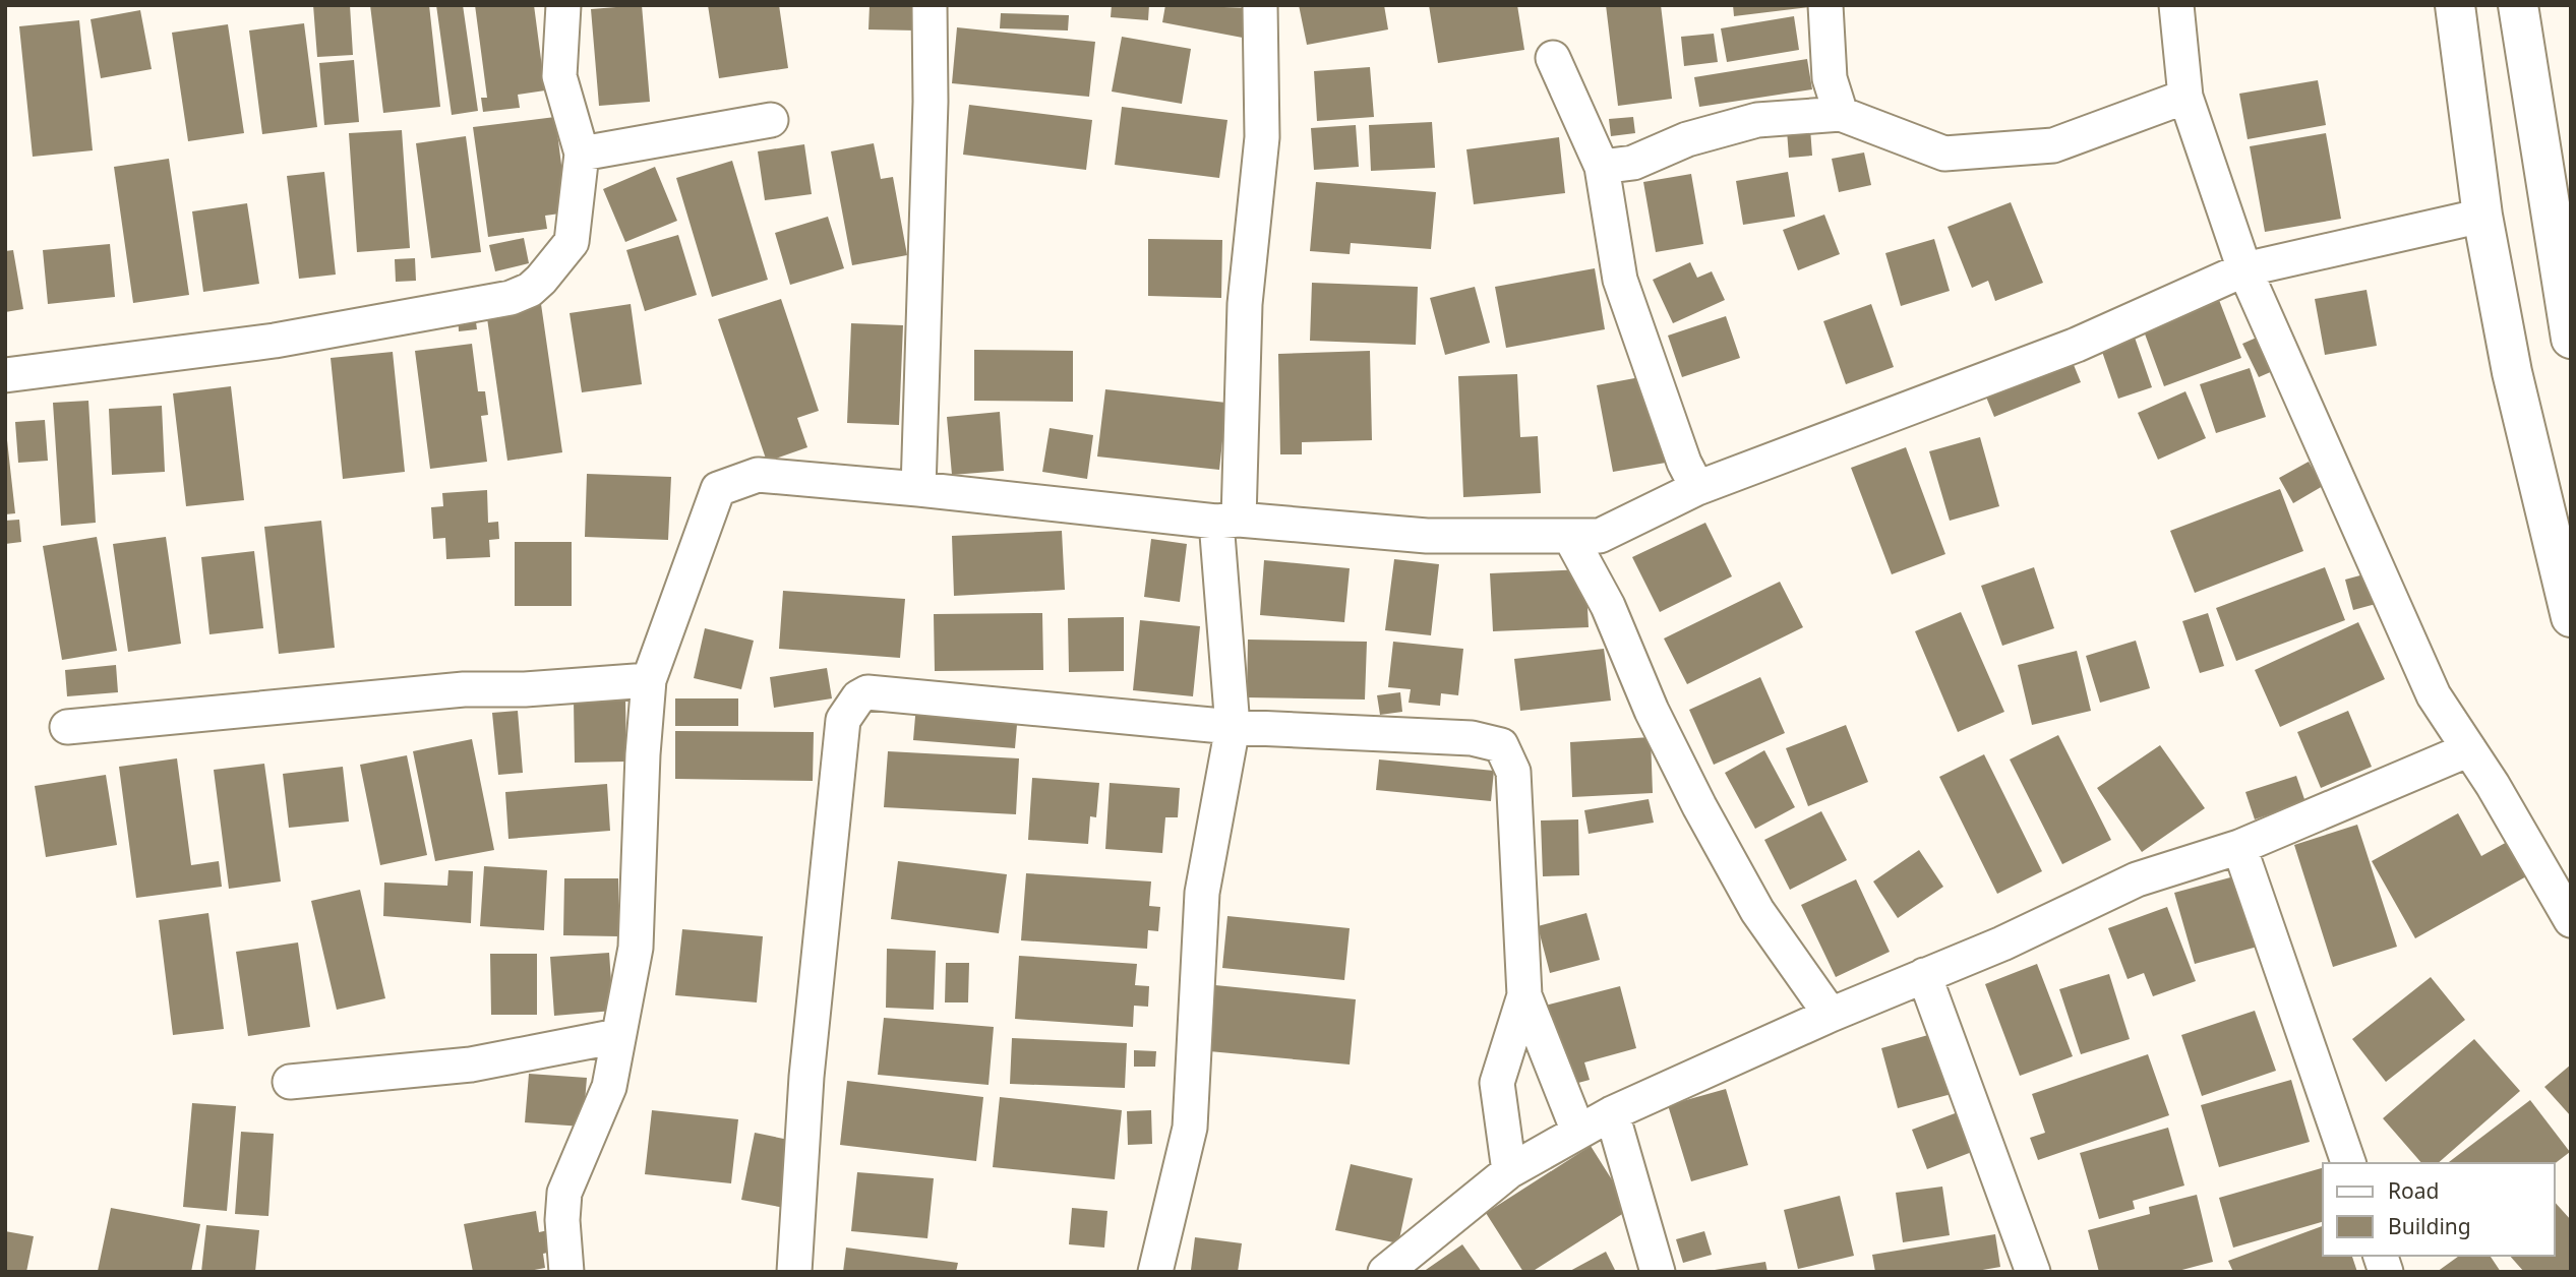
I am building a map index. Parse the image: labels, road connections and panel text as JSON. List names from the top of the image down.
{
  "legend": ["Road", "Building"]
}
